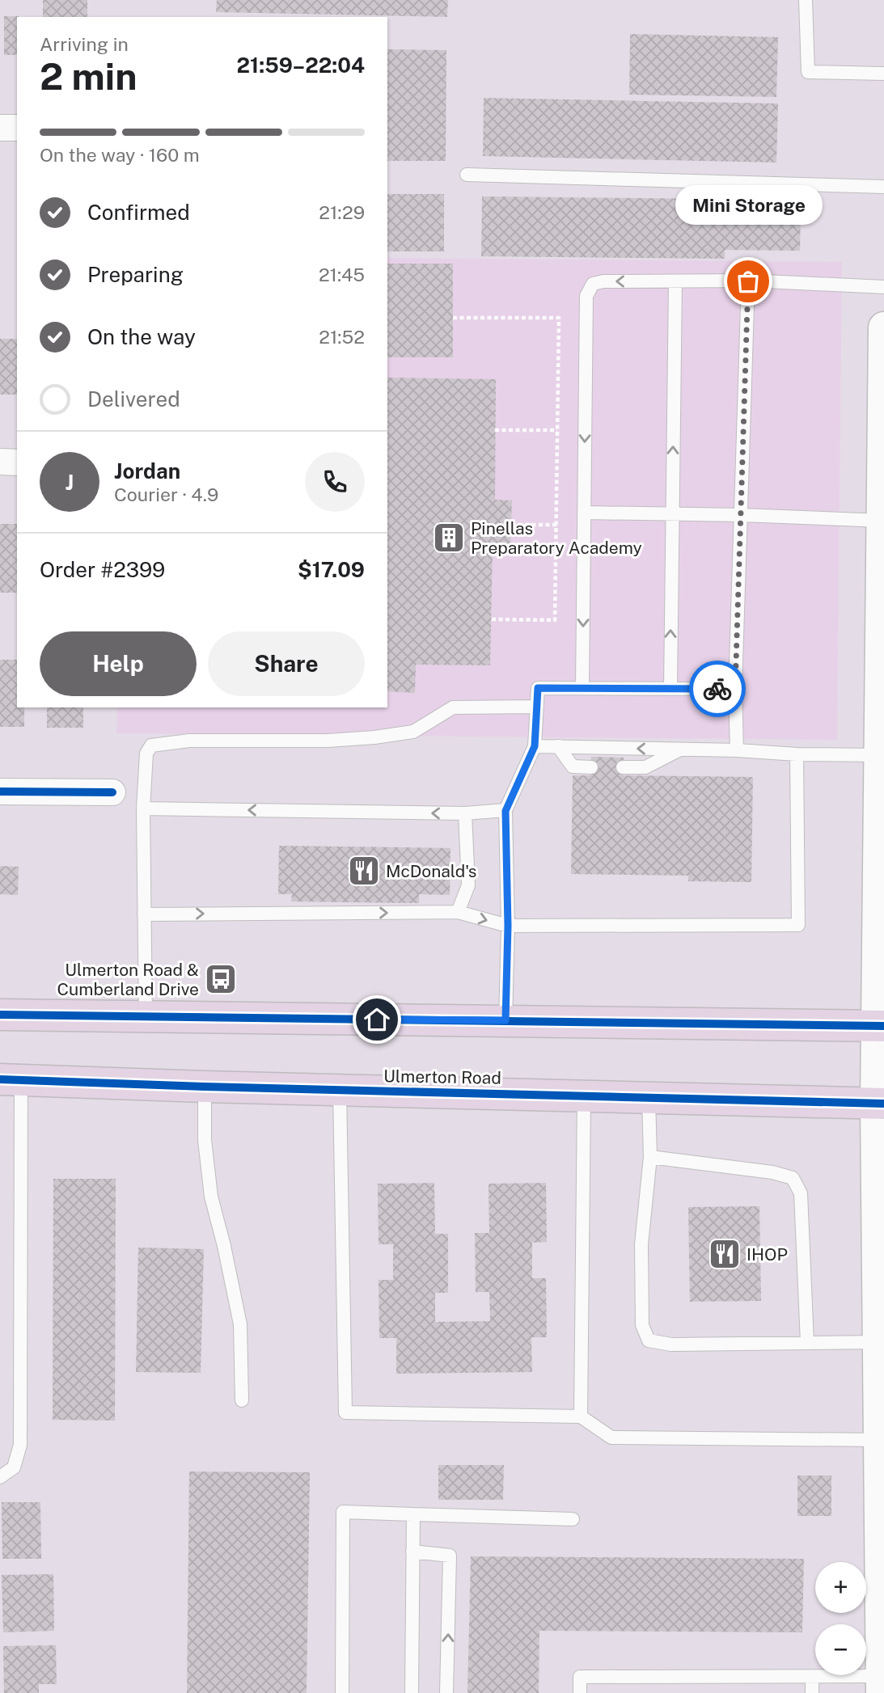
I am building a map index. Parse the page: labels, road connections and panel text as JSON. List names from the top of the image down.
{
  "streets": {
    "main road": ["Ulmerton Road"]
  },
  "places": {
    "other": ["Mini Storage"],
    "building": ["Pinellas Preparatory Academy"],
    "restaurant": ["McDonald's", "IHOP"],
    "bus stop": ["Ulmerton Road & Cumberland Drive"]
  },
  "page": {
    "heading": ["2 min", "Arriving in", "21:59–22:04"],
    "panel": [
      "Jordan",
      "Courier · 4.9",
      "Order #2399",
      "$17.09"
    ],
    "bar": "On the way · 160 m",
    "list": [
      ["Confirmed", "21:29"],
      ["Preparing", "21:45"],
      ["On the way", "21:52"],
      "Delivered"
    ],
    "bubble": "Mini Storage",
    "round": "J",
    "buttons": ["Help", "Share"],
    "map_buttons": ["+", "−"]
  }
}
